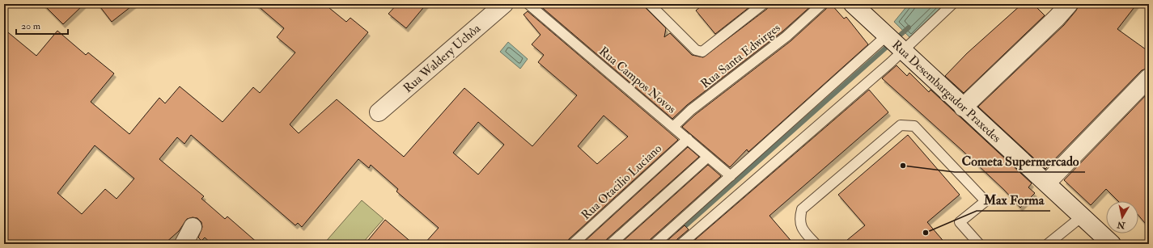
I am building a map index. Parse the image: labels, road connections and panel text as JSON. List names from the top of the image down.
{
  "streets": {
    "street": ["Rua Waldery Uchôa", "Rua Desembargador Praxedes"],
    "lane": ["Rua Santa Edwirges", "Rua Campos Novos", "Rua Otacilio Luciano"]
  },
  "crossings": [
    ["Rua Santa Edwirges", "Rua Campos Novos"],
    ["Rua Campos Novos", "Rua Otacilio Luciano"]
  ],
  "places": ["Cometa Supermercado", "Max Forma"],
  "scale_bar": "20 m",
  "north": "bottom"
}
